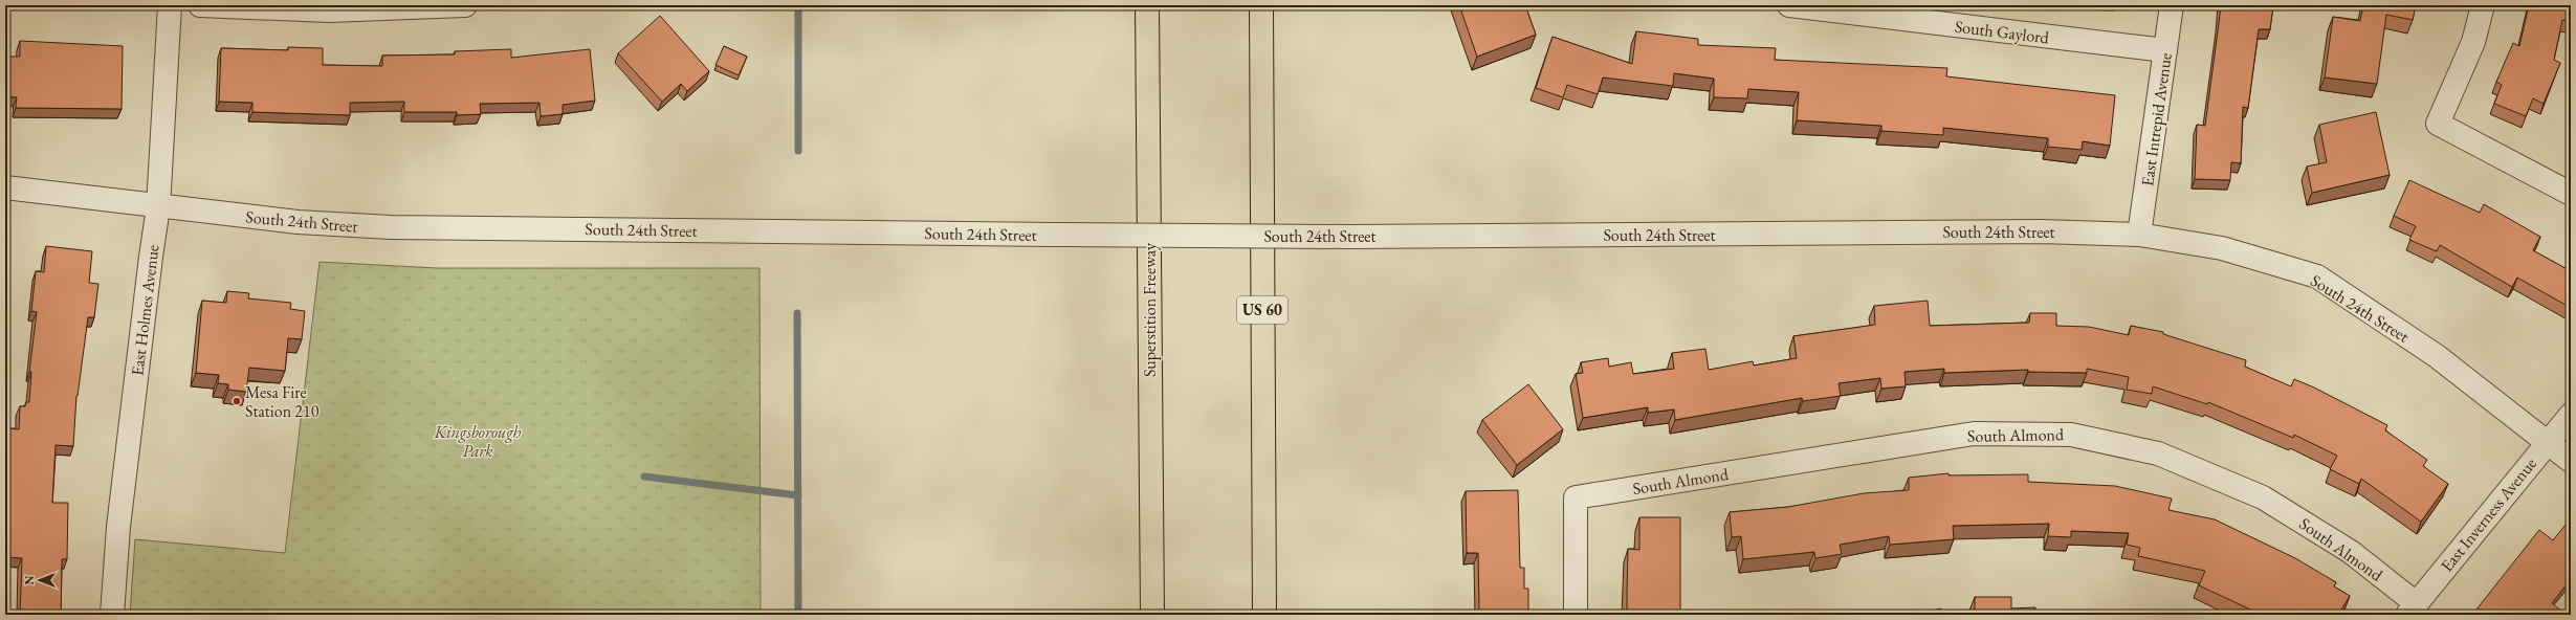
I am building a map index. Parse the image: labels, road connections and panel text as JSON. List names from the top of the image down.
{
  "streets": {
    "highway": ["Superstition Freeway", "US 60"],
    "street": [
      "South Gaylord",
      "East Intrepid Avenue",
      "South 24th Street",
      "East Holmes Avenue",
      "South Almond",
      "East Inverness Avenue"
    ]
  },
  "crossings": [
    ["South Gaylord", "East Intrepid Avenue"],
    ["East Intrepid Avenue", "South 24th Street"],
    ["South 24th Street", "East Holmes Avenue"],
    ["South 24th Street", "East Inverness Avenue"],
    ["South Almond", "East Inverness Avenue"]
  ],
  "parks": ["Kingsborough Park"],
  "places": ["Mesa Fire Station 210"],
  "north": "left"
}
